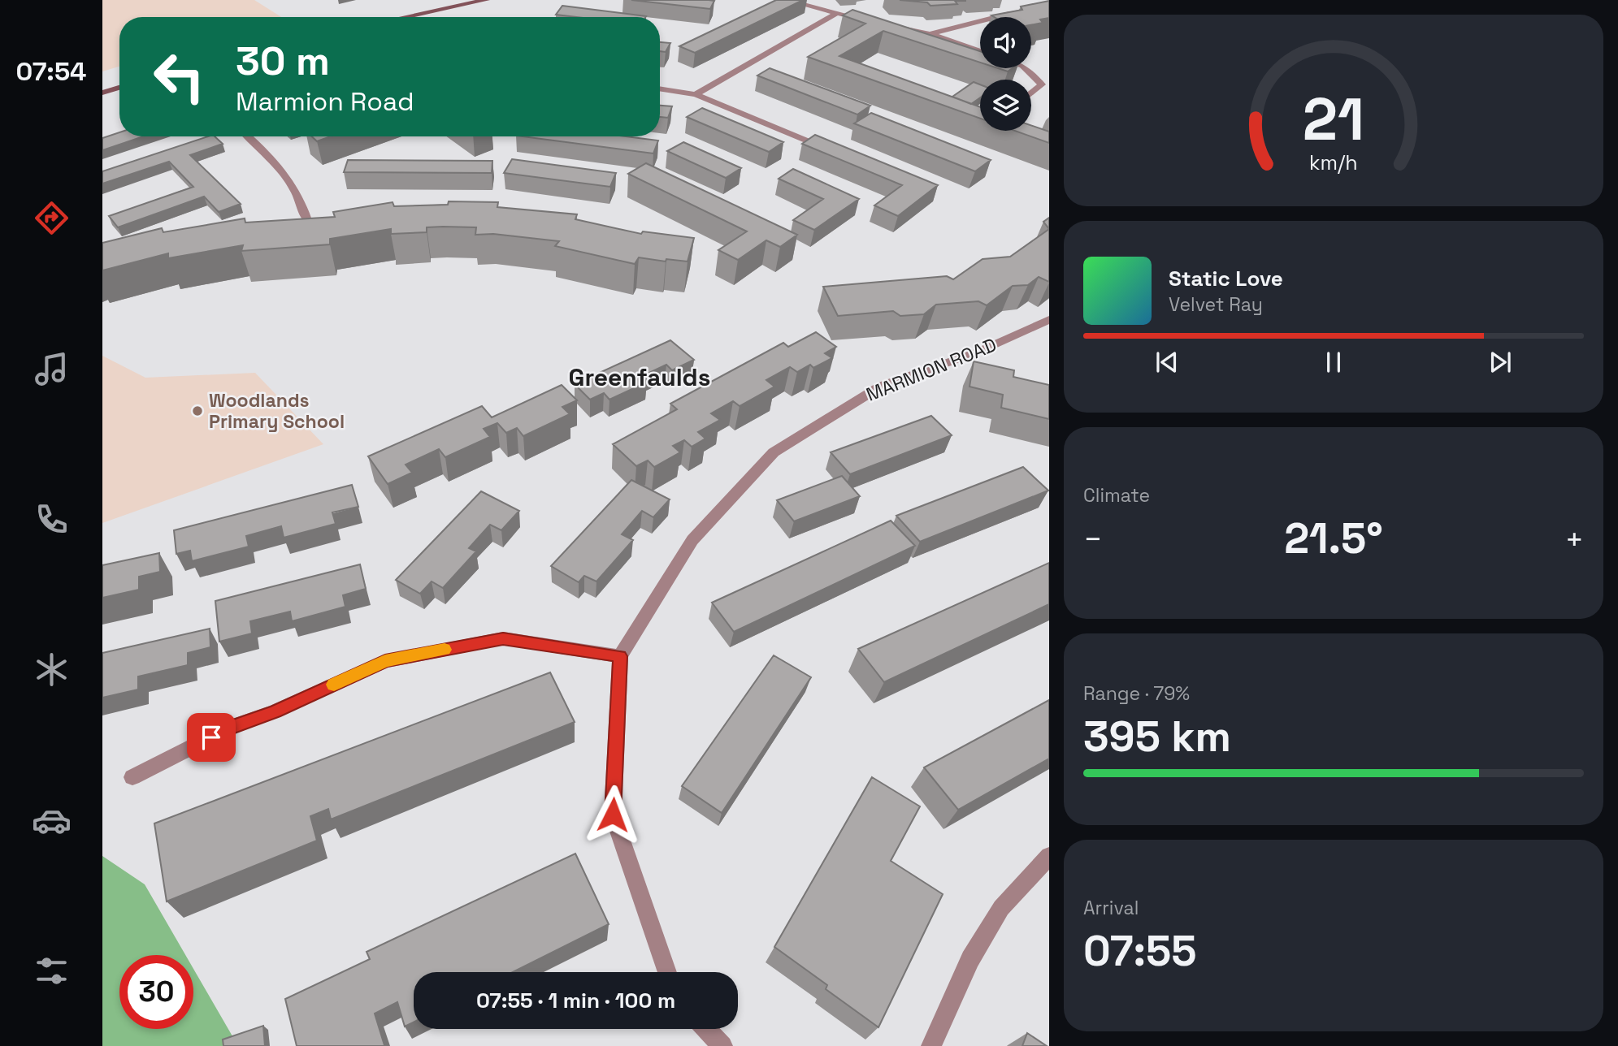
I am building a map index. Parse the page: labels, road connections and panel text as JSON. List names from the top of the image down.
{
  "streets": {
    "street": ["MARMION ROAD"]
  },
  "districts": ["Greenfaulds"],
  "places": ["Woodlands Primary School"],
  "page": {
    "tabs": "07:54",
    "turn": ["30 m", "Marmion Road"],
    "song": ["Static Love", "Velvet Ray"],
    "tile": [
      "Climate",
      ["Range · 79%", "395 km"],
      ["Arrival", "07:55"]
    ],
    "heat": ["−", "21.5°", "+"],
    "limit": "30",
    "trip": "07:55 · 1 min · 100 m",
    "gauge": ["21", "km/h"]
  }
}
